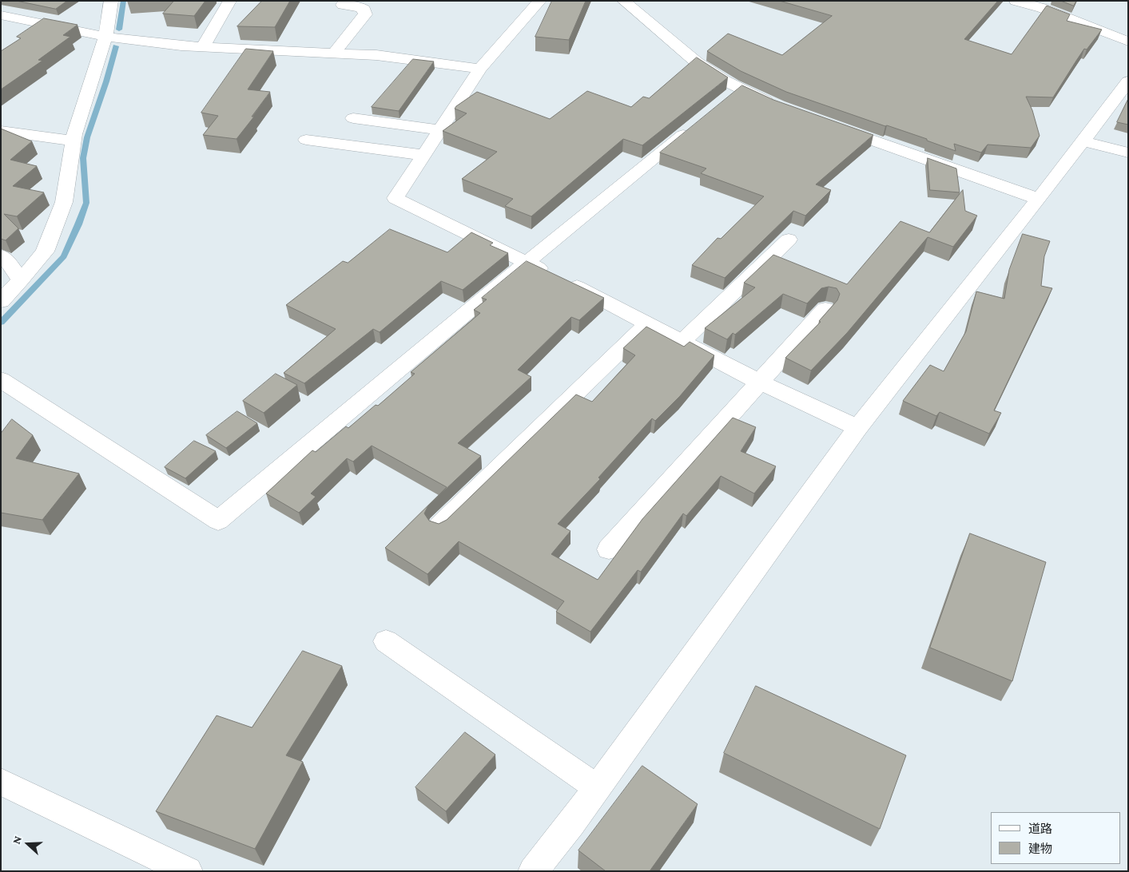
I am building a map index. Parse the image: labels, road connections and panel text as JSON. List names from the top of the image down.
{
  "legend": ["道路", "建物"],
  "north": "left"
}
